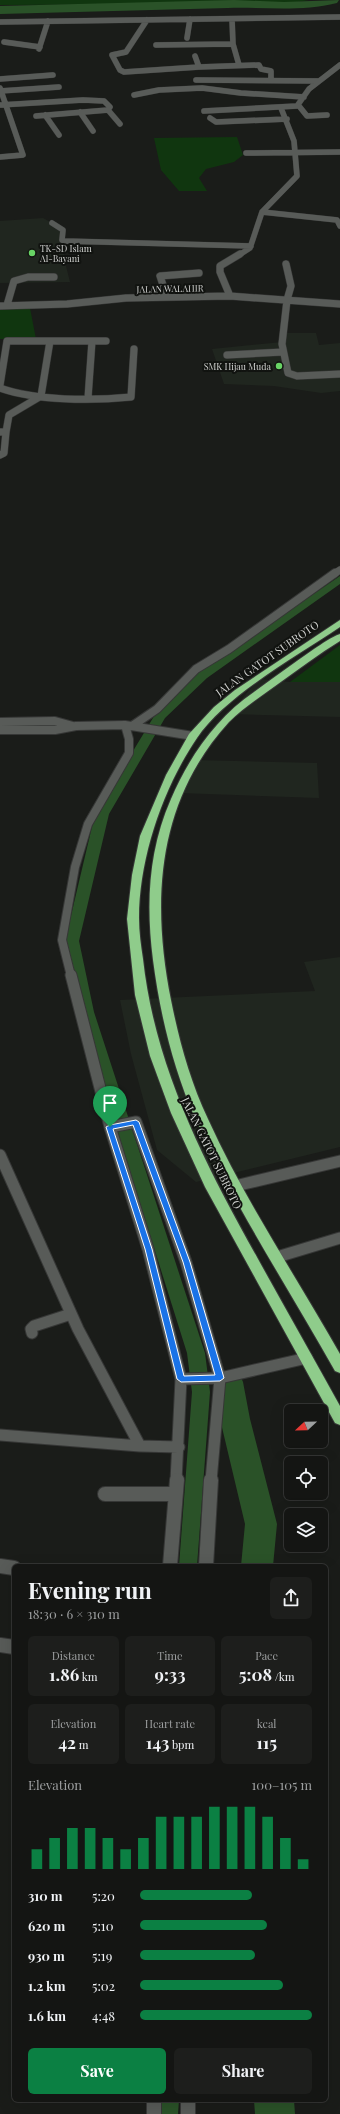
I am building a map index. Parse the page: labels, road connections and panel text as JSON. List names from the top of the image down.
{
  "streets": {
    "highway": ["JALAN GATOT SUBROTO"],
    "street": ["JALAN WALAHIR"]
  },
  "places": ["TK-SD Islam Al-Bayani", "SMK Hijau Muda"],
  "north": "left",
  "page": {
    "heading": ["Evening run", "18:30 · 6 × 310 m"],
    "stats": [
      ["Distance", "1.86 km"],
      ["Time", "9:33"],
      ["Pace", "5:08 /km"],
      ["Elevation", "42 m"],
      ["Heart rate", "143 bpm"],
      ["kcal", "115"]
    ],
    "chart": ["Elevation", "100–105 m"],
    "list": [
      {
        "name": "310 m",
        "note": "5:20"
      },
      {
        "name": "620 m",
        "note": "5:10"
      },
      {
        "name": "930 m",
        "note": "5:19"
      },
      {
        "name": "1.2 km",
        "note": "5:02"
      },
      {
        "name": "1.6 km",
        "note": "4:48"
      }
    ],
    "buttons": ["Save", "Share"]
  }
}
